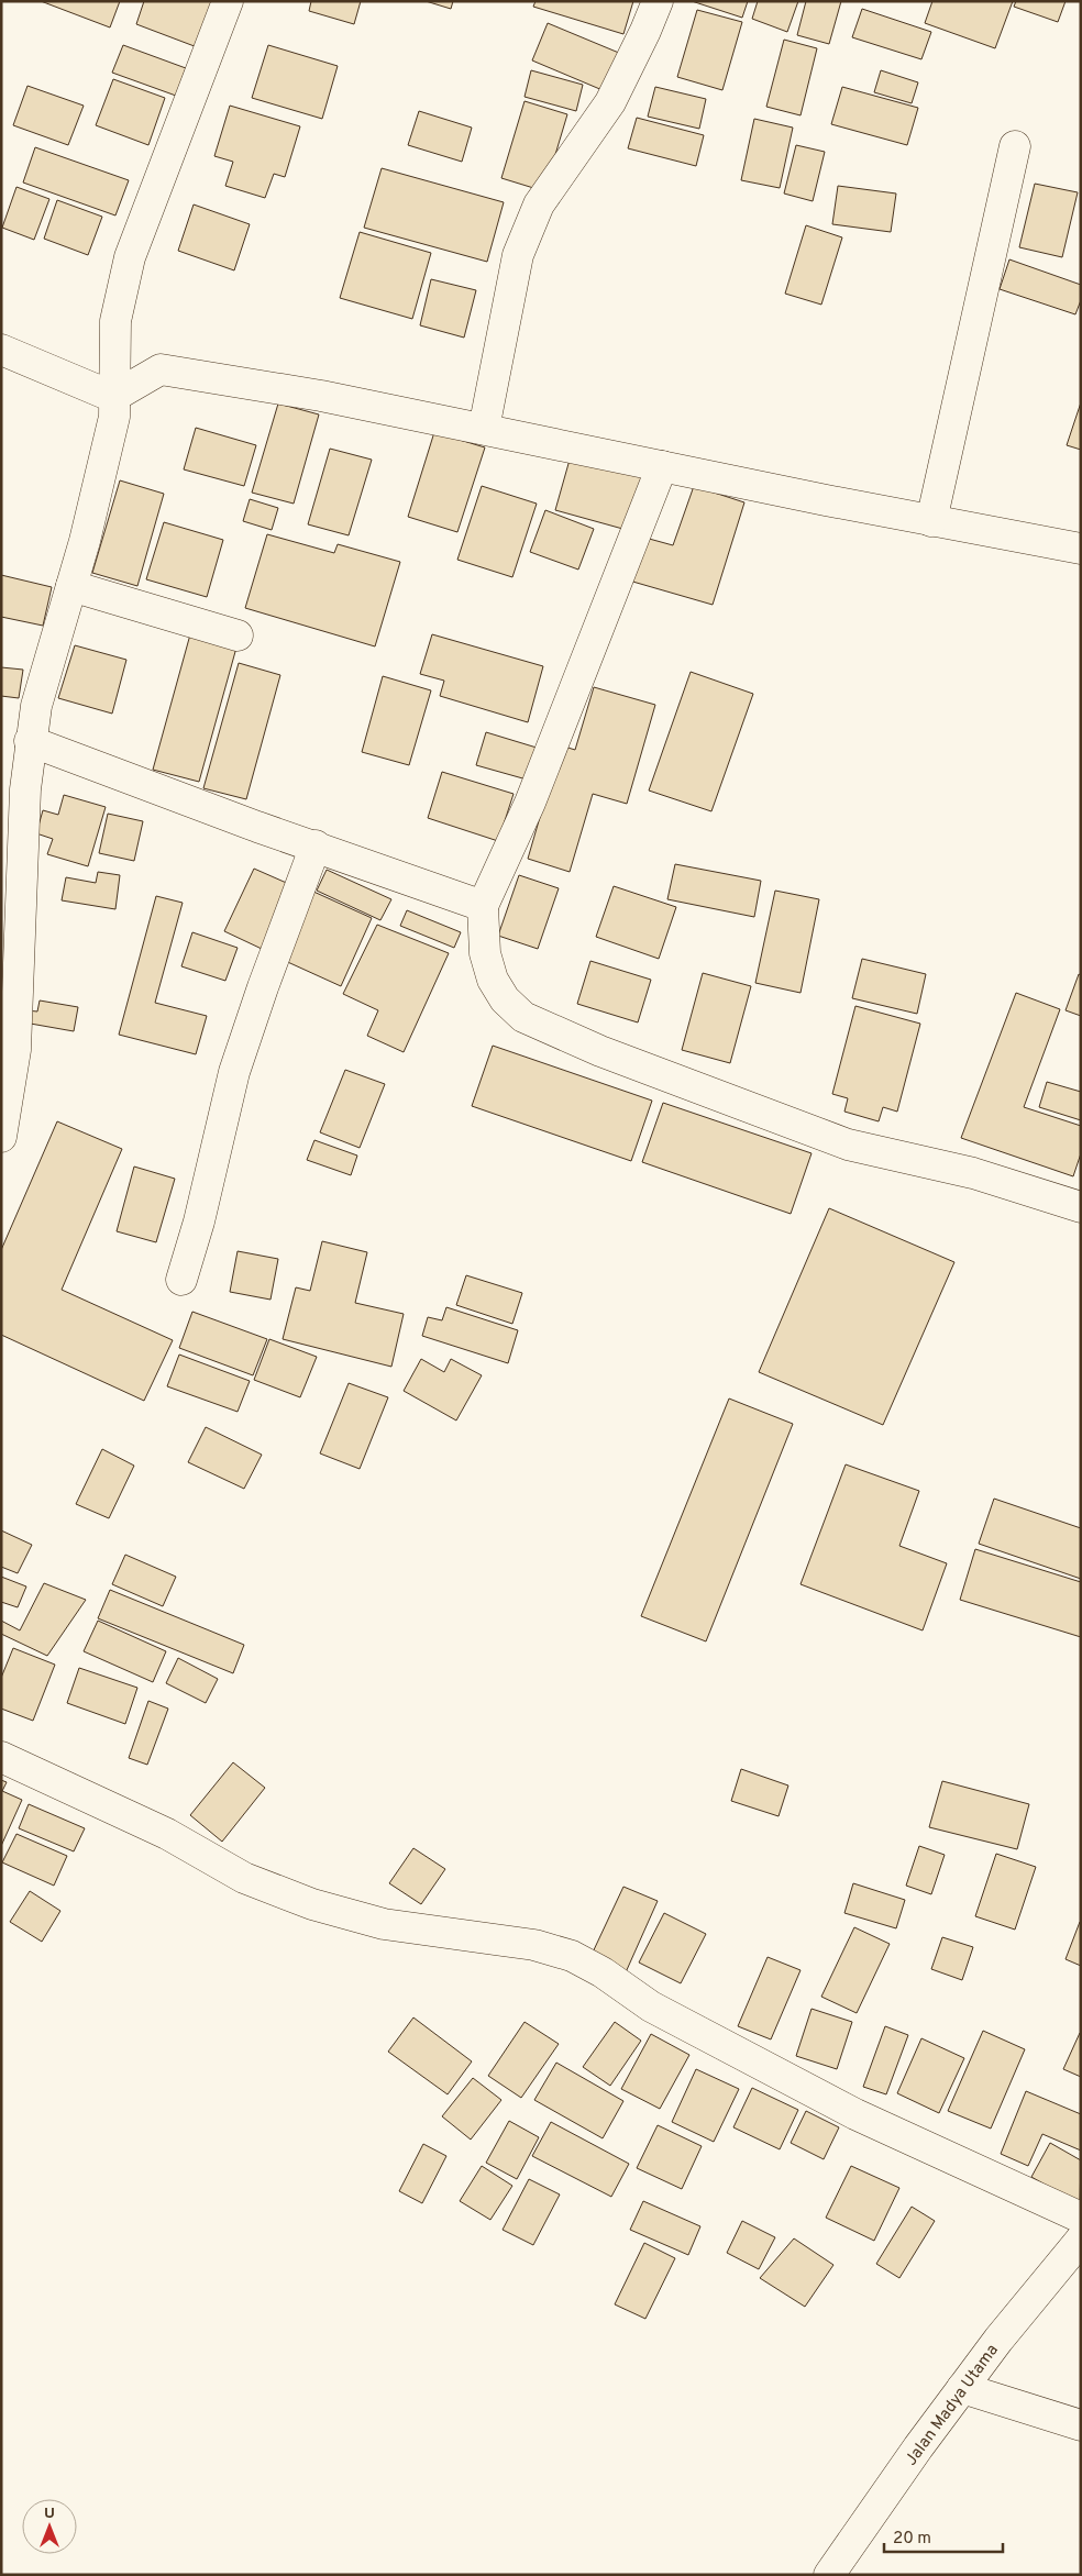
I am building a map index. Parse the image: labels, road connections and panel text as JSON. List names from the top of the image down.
{
  "streets": {
    "street": ["Jalan Madya Utama"]
  },
  "scale_bar": "20 m",
  "north": "top"
}
